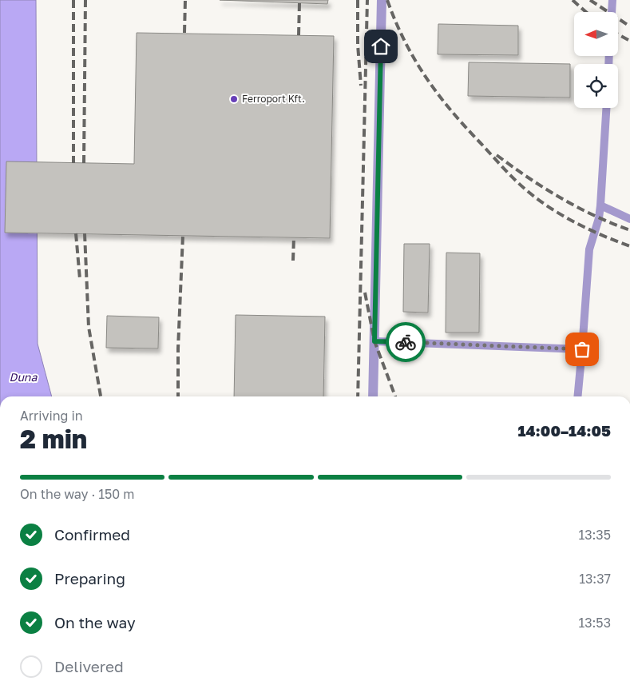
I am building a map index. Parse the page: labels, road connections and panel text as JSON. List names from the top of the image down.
{
  "water": ["Duna"],
  "places": ["Ferroport Kft."],
  "north": "left",
  "page": {
    "heading": ["2 min", "Arriving in", "14:00–14:05"],
    "bar": "On the way · 150 m",
    "list": [
      ["Confirmed", "13:35"],
      ["Preparing", "13:37"],
      ["On the way", "13:53"],
      "Delivered"
    ]
  }
}
